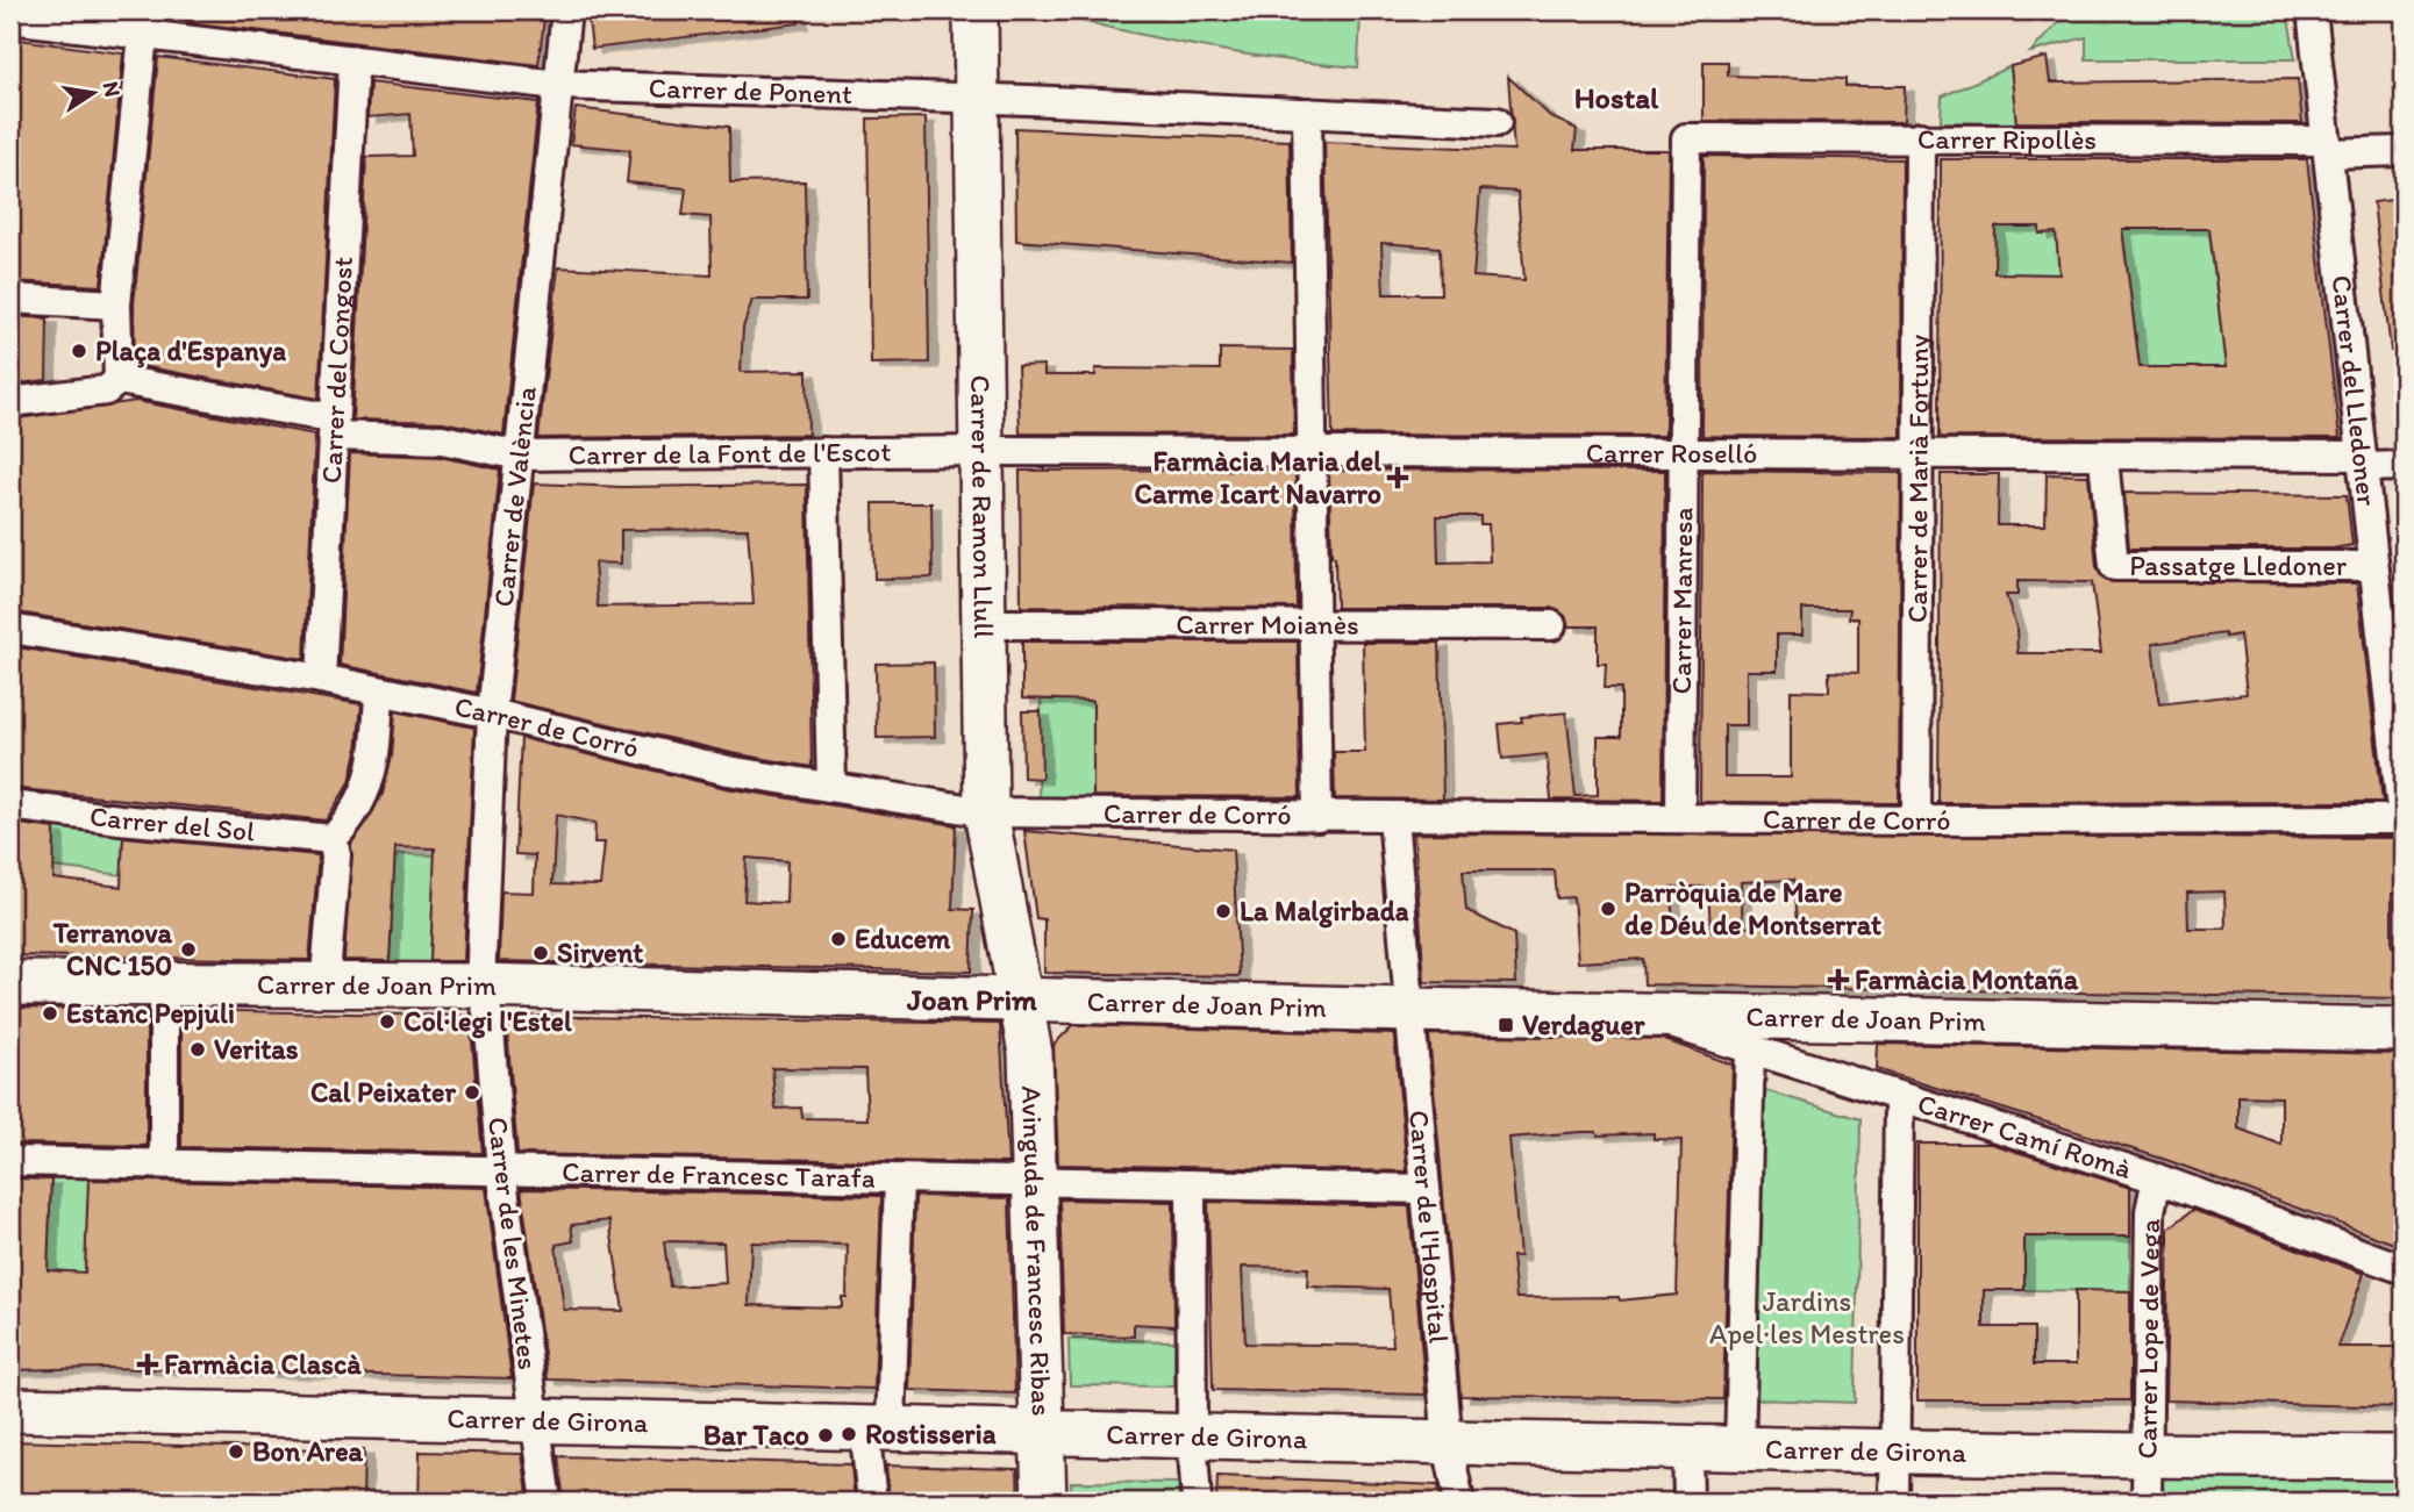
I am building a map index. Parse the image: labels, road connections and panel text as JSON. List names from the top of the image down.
{
  "streets": {
    "street": [
      "Carrer de Ponent",
      "Carrer Ripollès",
      "Carrer del Congost",
      "Carrer del Lledoner",
      "Carrer de la Font de l'Escot",
      "Carrer Roselló",
      "Carrer de Marià Fortuny",
      "Carrer de València",
      "Carrer de Ramon Llull",
      "Passatge Lledoner",
      "Carrer Manresa",
      "Carrer Moianès",
      "Carrer de Corró",
      "Carrer del Sol",
      "Carrer de Joan Prim",
      "Carrer Camí Romà",
      "Carrer de Francesc Tarafa",
      "Carrer de l'Hospital",
      "Carrer de les Minetes",
      "Avinguda de Francesc Ribas",
      "Carrer Lope de Vega",
      "Carrer de Girona"
    ]
  },
  "crossings": [
    ["Carrer de Ponent", "Carrer del Congost"],
    ["Carrer de Ponent", "Carrer de València"],
    ["Carrer de Ponent", "Carrer de Ramon Llull"],
    ["Carrer Ripollès", "Carrer del Lledoner"],
    ["Carrer Ripollès", "Carrer de Marià Fortuny"],
    ["Carrer Ripollès", "Carrer Manresa"],
    ["Carrer del Congost", "Carrer de la Font de l'Escot"],
    ["Carrer del Congost", "Carrer de Corró"],
    ["Carrer del Lledoner", "Carrer Roselló"],
    ["Carrer del Lledoner", "Passatge Lledoner"],
    ["Carrer del Lledoner", "Carrer de Corró"],
    ["Carrer de la Font de l'Escot", "Carrer Roselló"],
    ["Carrer de la Font de l'Escot", "Carrer de València"],
    ["Carrer de la Font de l'Escot", "Carrer de Ramon Llull"],
    ["Carrer Roselló", "Carrer de Marià Fortuny"],
    ["Carrer Roselló", "Carrer de Ramon Llull"],
    ["Carrer Roselló", "Passatge Lledoner"],
    ["Carrer Roselló", "Carrer Manresa"],
    ["Carrer de Marià Fortuny", "Carrer de Corró"],
    ["Carrer de València", "Carrer de Corró"],
    ["Carrer de València", "Carrer de Joan Prim"],
    ["Carrer de València", "Carrer de les Minetes"],
    ["Carrer de Ramon Llull", "Carrer Moianès"],
    ["Carrer de Ramon Llull", "Carrer de Corró"],
    ["Carrer de Ramon Llull", "Carrer de Joan Prim"],
    ["Carrer de Ramon Llull", "Avinguda de Francesc Ribas"],
    ["Carrer Manresa", "Carrer de Corró"],
    ["Carrer de Corró", "Carrer de l'Hospital"],
    ["Carrer de Joan Prim", "Carrer Camí Romà"],
    ["Carrer de Joan Prim", "Carrer de l'Hospital"],
    ["Carrer de Joan Prim", "Carrer de les Minetes"],
    ["Carrer de Joan Prim", "Avinguda de Francesc Ribas"],
    ["Carrer Camí Romà", "Carrer Lope de Vega"],
    ["Carrer de Francesc Tarafa", "Carrer de l'Hospital"],
    ["Carrer de Francesc Tarafa", "Carrer de les Minetes"],
    ["Carrer de Francesc Tarafa", "Avinguda de Francesc Ribas"],
    ["Carrer de l'Hospital", "Carrer de Girona"],
    ["Carrer de les Minetes", "Carrer de Girona"],
    ["Avinguda de Francesc Ribas", "Carrer de Girona"],
    ["Carrer Lope de Vega", "Carrer de Girona"]
  ],
  "districts": ["Hostal", "Joan Prim"],
  "parks": ["Jardins Apel·les Mestres"],
  "places": {
    "other": [
      "Plaça d'Espanya",
      "Parròquia de Mare de Déu de Montserrat",
      "La Malgirbada",
      "Educem",
      "Terranova CNC 150",
      "Sirvent",
      "Estanc Pepjuli",
      "Col·legi l'Estel",
      "Veritas",
      "Cal Peixater",
      "Rostisseria",
      "Bar Taco",
      "Bon Area"
    ],
    "health": ["Farmàcia Maria del Carme Icart Navarro", "Farmàcia Montaña", "Farmàcia Clascà"],
    "transit": ["Verdaguer"]
  },
  "north": "right"
}
